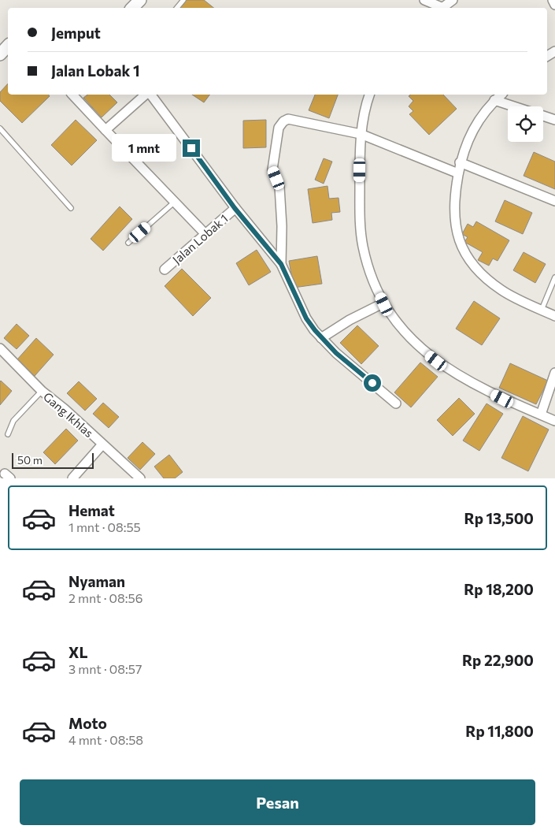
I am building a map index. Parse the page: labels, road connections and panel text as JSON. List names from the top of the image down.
{
  "streets": {
    "street": ["Jalan Lobak 1", "Gang Ikhlas"]
  },
  "scale_bar": "50 m",
  "page": {
    "banner": ["Jemput", "Jalan Lobak 1"],
    "bubble": "1 mnt",
    "scale": "50 m",
    "list": [
      {
        "name": "Hemat",
        "note": "1 mnt · 08:55",
        "value": "Rp 13,500"
      },
      {
        "name": "Nyaman",
        "note": "2 mnt · 08:56",
        "value": "Rp 18,200"
      },
      {
        "name": "XL",
        "note": "3 mnt · 08:57",
        "value": "Rp 22,900"
      },
      {
        "name": "Moto",
        "note": "4 mnt · 08:58",
        "value": "Rp 11,800"
      }
    ],
    "buttons": "Pesan"
  }
}
